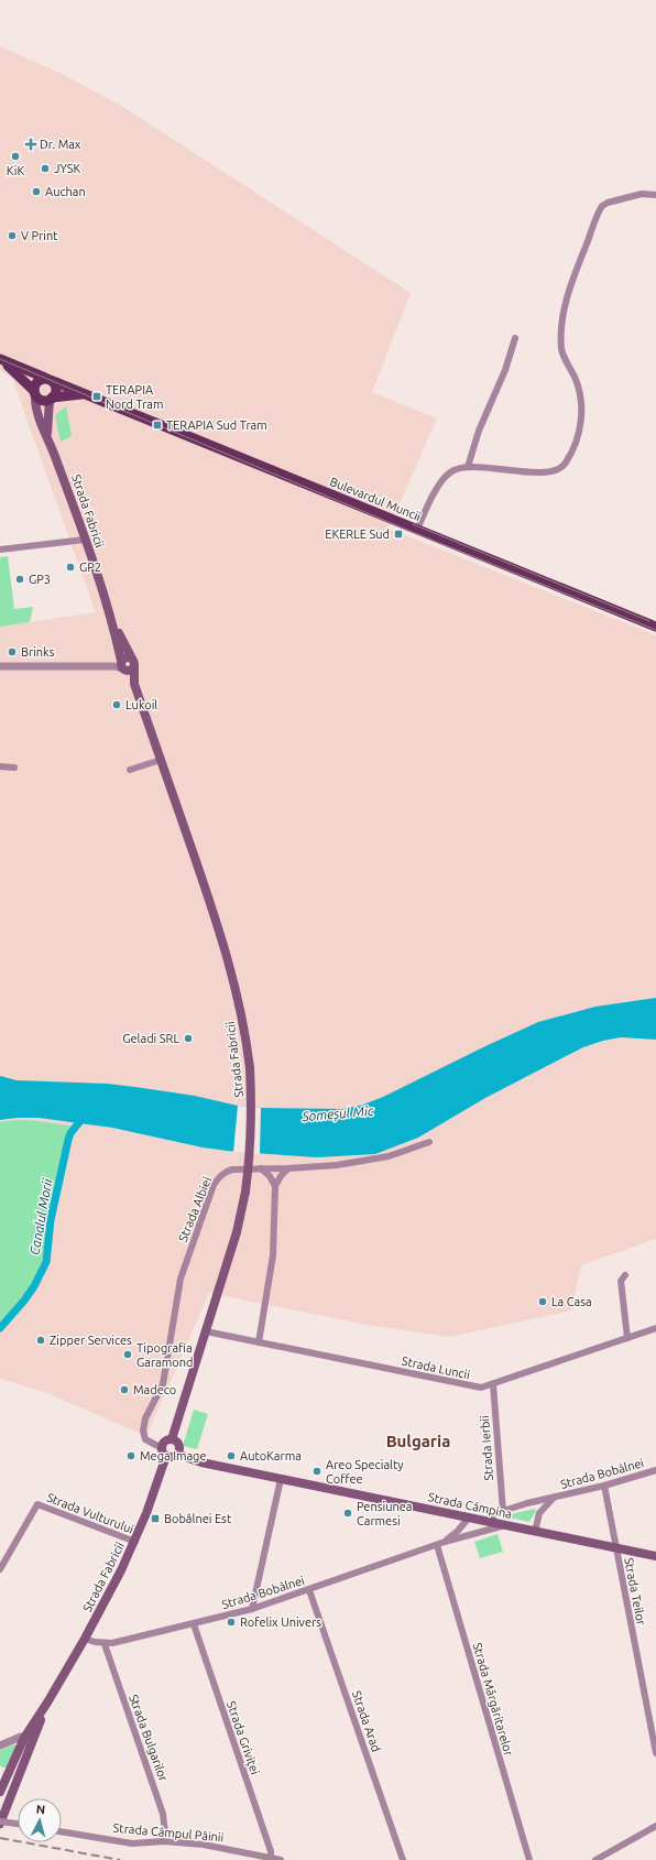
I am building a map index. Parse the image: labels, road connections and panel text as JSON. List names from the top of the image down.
{
  "streets": {
    "main road": ["Bulevardul Muncii", "Strada Fabricii", "Strada Câmpina"],
    "street": [
      "Strada Albiei",
      "Strada Luncii",
      "Strada Ierbii",
      "Strada Bobâlnei",
      "Strada Vulturului",
      "Strada Teilor",
      "Strada Mărgăritarelor",
      "Strada Arad",
      "Strada Bulgarilor",
      "Strada Griviței",
      "Strada Câmpul Pâinii"
    ]
  },
  "crossings": [
    ["Bulevardul Muncii", "Strada Fabricii"],
    ["Strada Fabricii", "Strada Albiei"],
    ["Strada Fabricii", "Strada Luncii"],
    ["Strada Fabricii", "Strada Bobâlnei"],
    ["Strada Fabricii", "Strada Câmpina"],
    ["Strada Fabricii", "Strada Vulturului"],
    ["Strada Albiei", "Strada Câmpina"],
    ["Strada Luncii", "Strada Ierbii"],
    ["Strada Ierbii", "Strada Bobâlnei"],
    ["Strada Bobâlnei", "Strada Câmpina"],
    ["Strada Bobâlnei", "Strada Teilor"],
    ["Strada Bobâlnei", "Strada Mărgăritarelor"],
    ["Strada Bobâlnei", "Strada Arad"],
    ["Strada Bobâlnei", "Strada Bulgarilor"],
    ["Strada Bobâlnei", "Strada Griviței"],
    ["Strada Câmpina", "Strada Teilor"],
    ["Strada Bulgarilor", "Strada Câmpul Pâinii"],
    ["Strada Griviței", "Strada Câmpul Pâinii"]
  ],
  "districts": ["Bulgaria"],
  "water": ["Someșul Mic", "Canalul Morii"],
  "places": {
    "health": ["Dr. Max"],
    "other": [
      "KiK",
      "JYSK",
      "Auchan",
      "V Print",
      "GP2",
      "GP3",
      "Brinks",
      "Lukoil",
      "Geladi SRL",
      "La Casa",
      "Zipper Services",
      "Tipografia Garamond",
      "Madeco",
      "Mega Image",
      "AutoKarma",
      "Areo Specialty Coffee",
      "Pensiunea Carmesi",
      "Rofelix Univers"
    ],
    "transit": [
      "TERAPIA Nord Tram",
      "TERAPIA Sud Tram",
      "EKERLE Sud",
      "Bobâlnei Est"
    ]
  },
  "north": "top"
}
